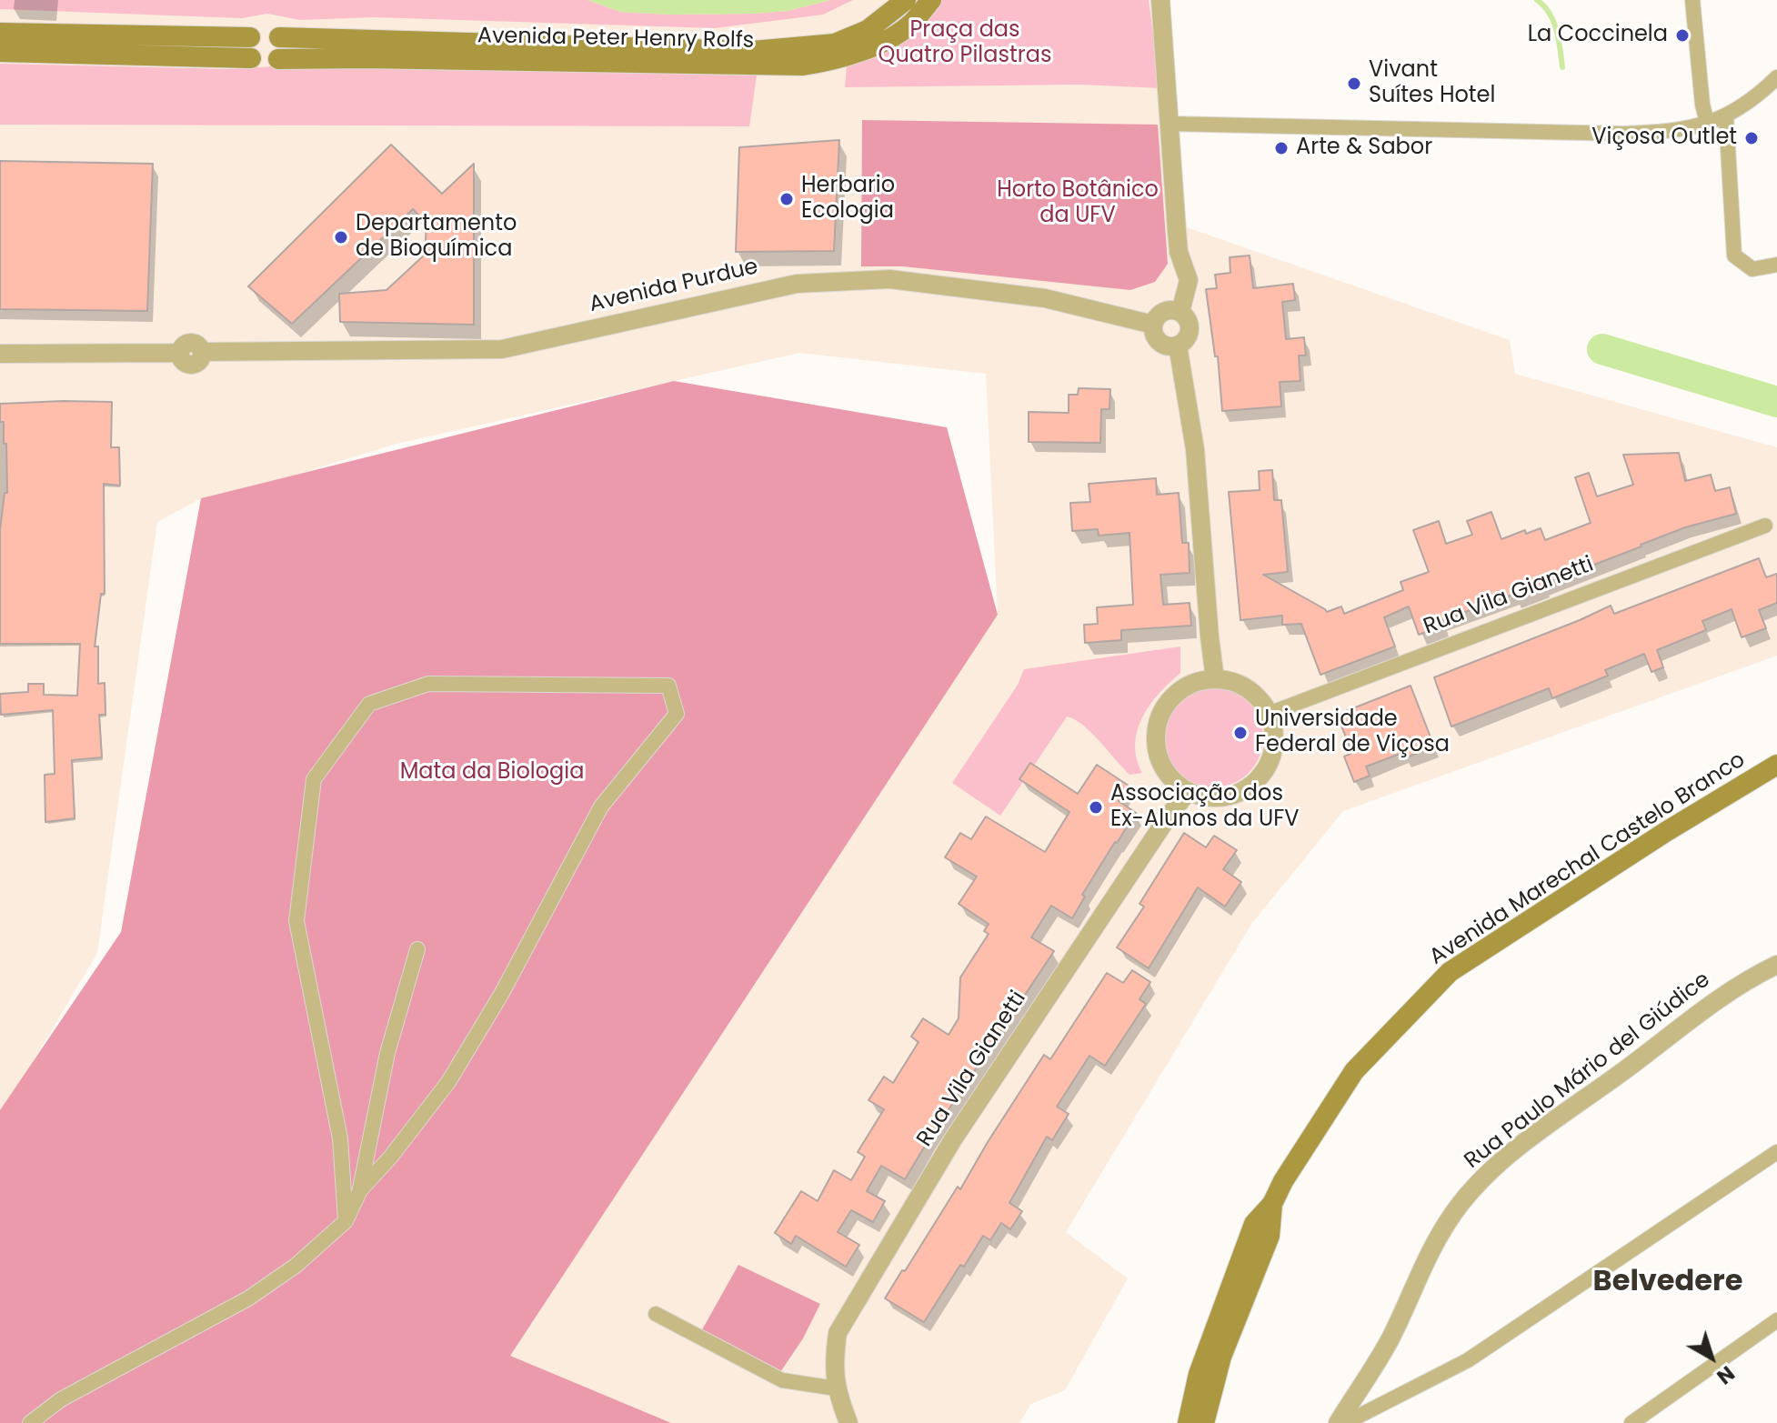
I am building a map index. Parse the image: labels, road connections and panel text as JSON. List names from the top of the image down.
{
  "streets": {
    "main road": ["Avenida Peter Henry Rolfs", "Avenida Marechal Castelo Branco"],
    "street": ["Avenida Purdue", "Rua Vila Gianetti", "Rua Paulo Mário del Giúdice"]
  },
  "districts": ["Belvedere"],
  "parks": ["Praça das Quatro Pilastras", "Horto Botânico da UFV", "Mata da Biologia"],
  "places": [
    "La Coccinela",
    "Vivant Suítes Hotel",
    "Viçosa Outlet",
    "Arte & Sabor",
    "Herbario Ecologia",
    "Departamento de Bioquímica",
    "Universidade Federal de Viçosa",
    "Associação dos Ex-Alunos da UFV"
  ],
  "north": "bottom right"
}
